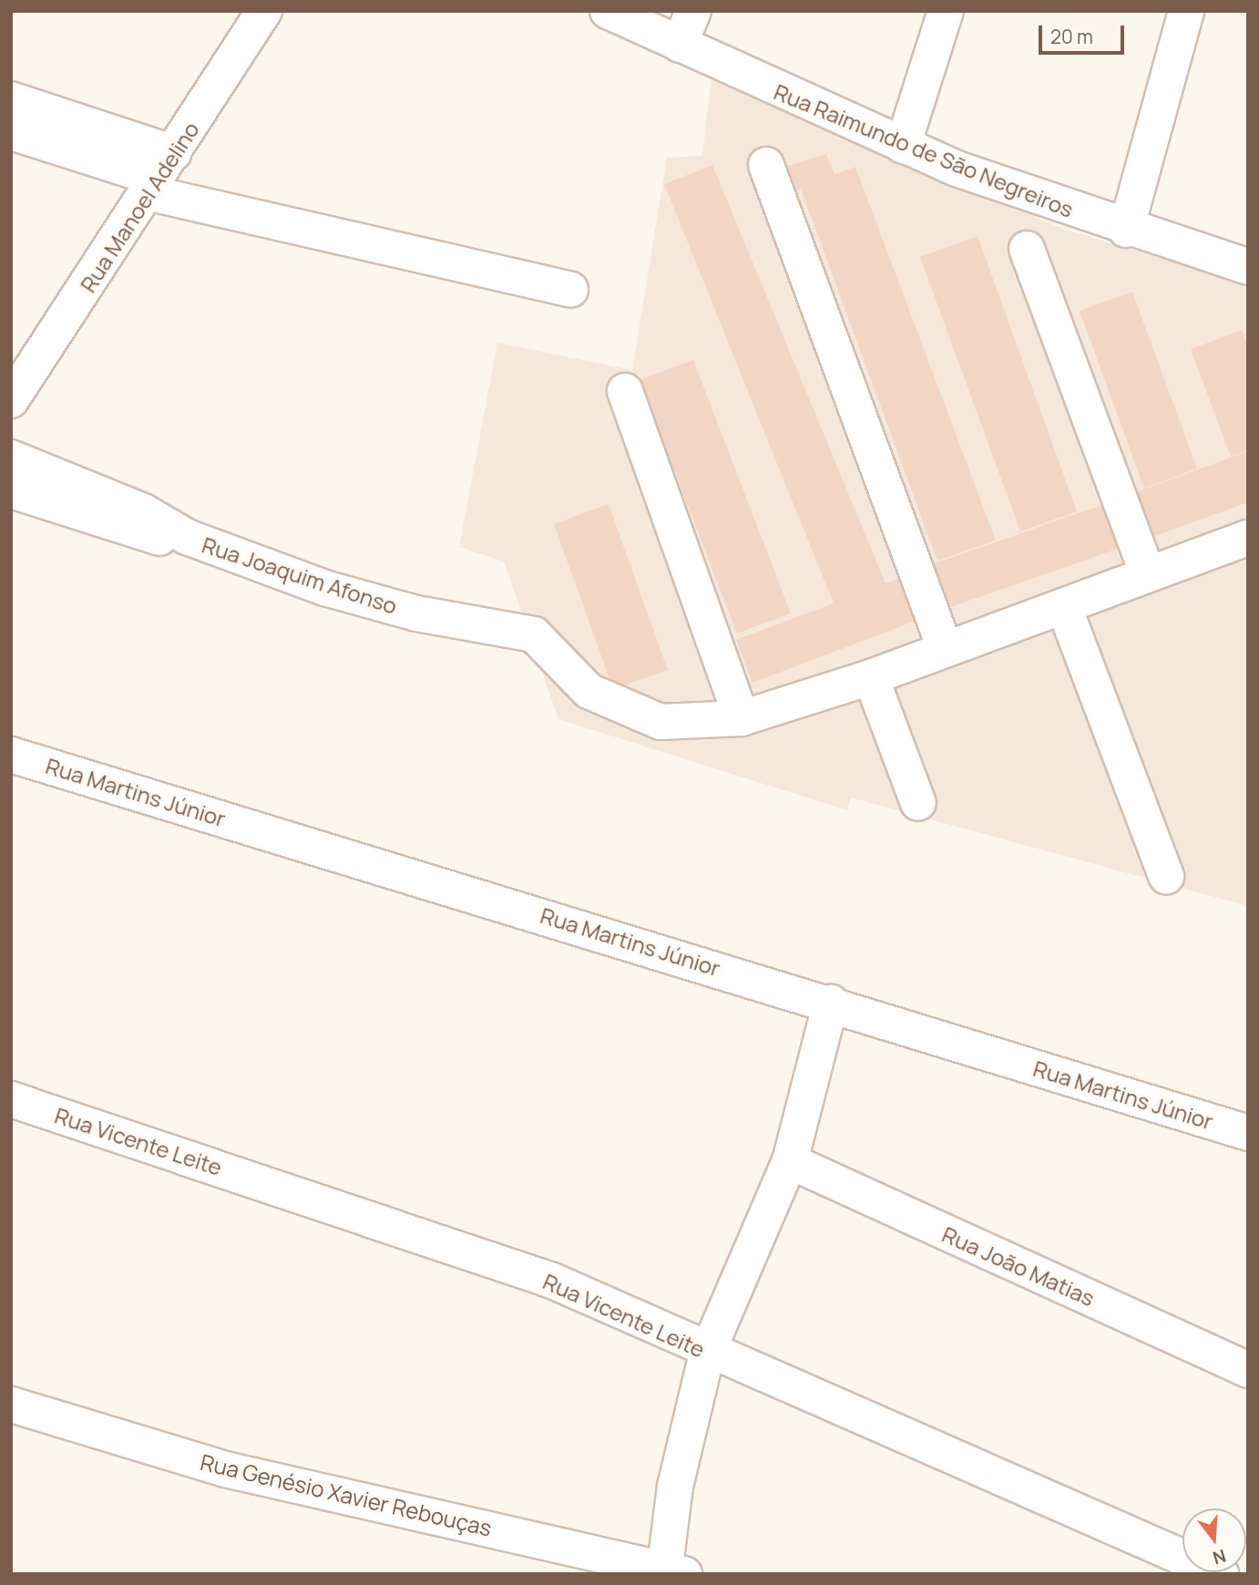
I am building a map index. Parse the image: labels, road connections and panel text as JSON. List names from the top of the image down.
{
  "streets": {
    "street": [
      "Rua Raimundo de São Negreiros",
      "Rua Manoel Adelino",
      "Rua Joaquim Afonso",
      "Rua Martins Júnior",
      "Rua Vicente Leite",
      "Rua João Matias",
      "Rua Genésio Xavier Rebouças"
    ]
  },
  "scale_bar": "20 m",
  "north": "bottom"
}
